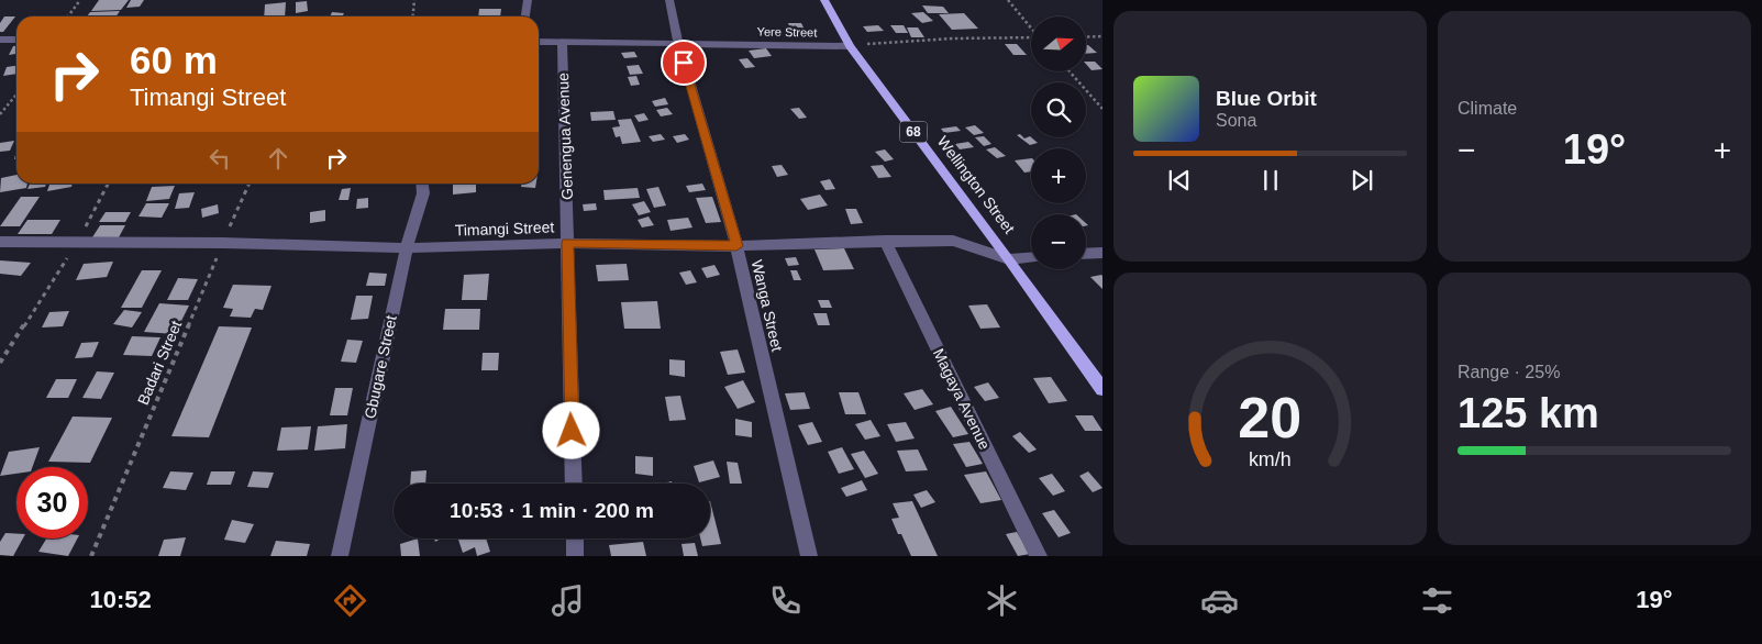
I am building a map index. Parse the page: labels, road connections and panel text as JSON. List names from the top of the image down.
{
  "streets": {
    "main road": ["68", "Wellington Street"],
    "street": [
      "Yere Street",
      "Genengua Avenue",
      "Timangi Street",
      "Wanga Street",
      "Gbugare Street",
      "Magaya Avenue"
    ],
    "path": ["Badari Street"]
  },
  "crossings": [
    ["Yere Street", "Genengua Avenue"],
    ["Yere Street", "Wellington Street"],
    ["Yere Street", "Wanga Street"],
    ["Genengua Avenue", "Timangi Street"],
    ["Wellington Street", "Timangi Street"],
    ["Timangi Street", "Wanga Street"],
    ["Timangi Street", "Badari Street"],
    ["Timangi Street", "Gbugare Street"],
    ["Timangi Street", "Magaya Avenue"]
  ],
  "north": "right",
  "page": {
    "tile": [
      "Climate",
      ["Range · 25%", "125 km"]
    ],
    "map_buttons": ["+", "−"],
    "turn": ["60 m", "Timangi Street"],
    "song": ["Blue Orbit", "Sona"],
    "heat": ["−", "19°", "+"],
    "limit": "30",
    "trip": "10:53 · 1 min · 200 m",
    "tabs": ["10:52", "19°"],
    "gauge": ["20", "km/h"]
  }
}
